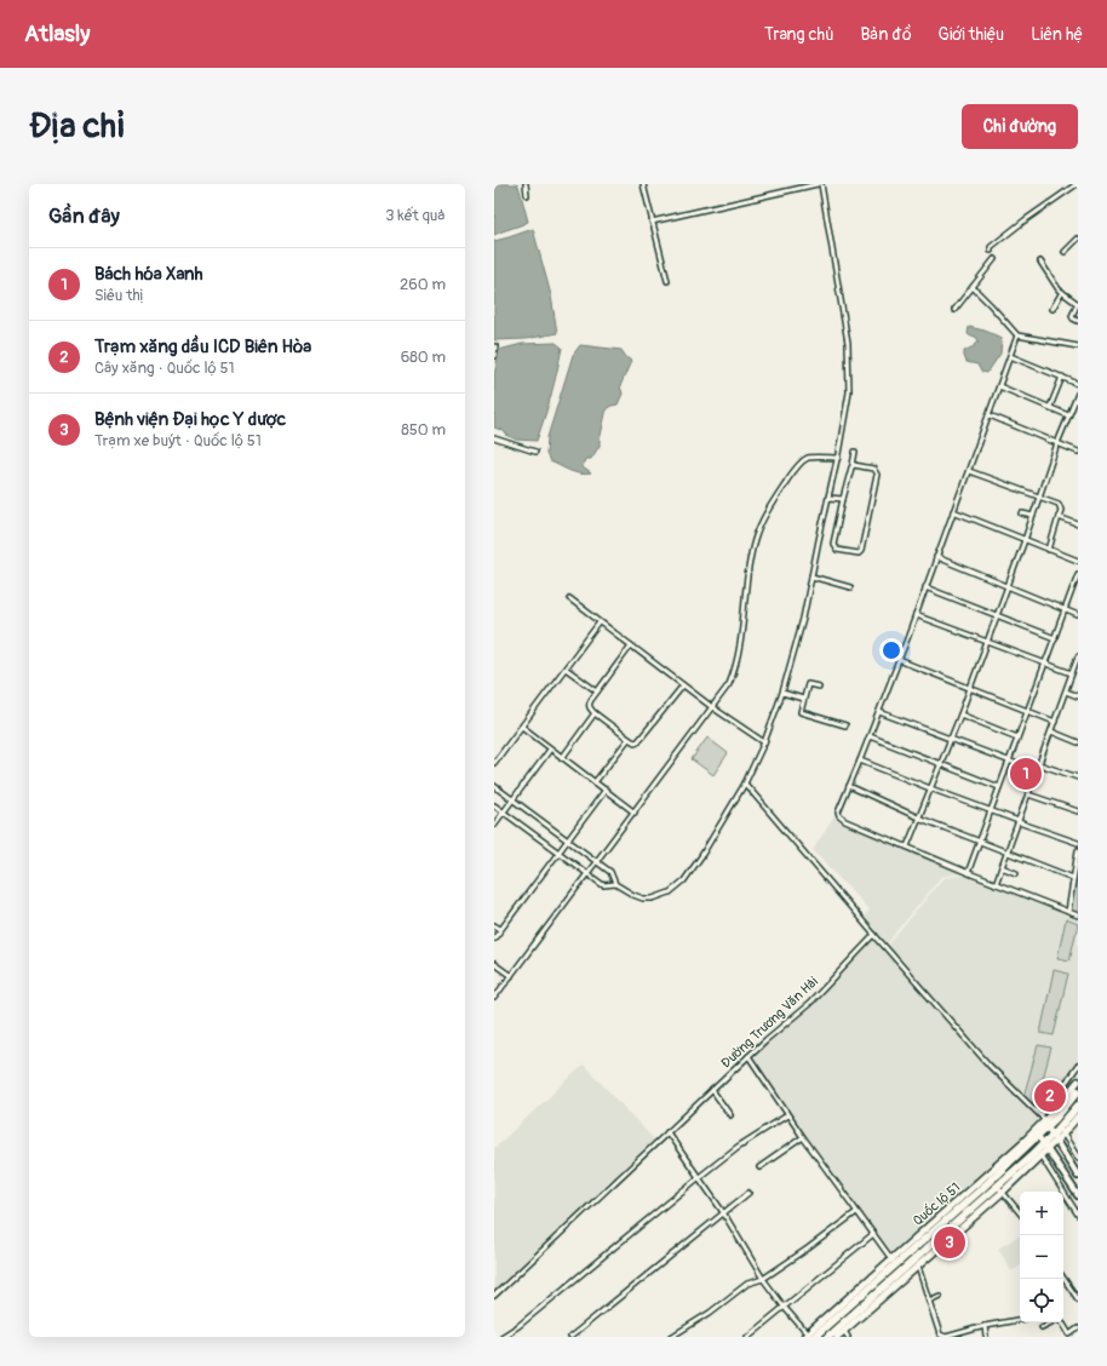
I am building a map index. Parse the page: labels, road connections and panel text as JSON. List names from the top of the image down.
{
  "streets": {
    "highway": ["Quốc lộ 51"],
    "street": ["Đường Trương Văn Hải"]
  },
  "page": {
    "header": "Atlasly",
    "nav": [
      "Trang chủ",
      "Bản đồ",
      "Giới thiệu",
      "Liên hệ"
    ],
    "buttons": "Chỉ đường",
    "title": "Địa chỉ",
    "heading": ["Gần đây", "3 kết quả"],
    "list": [
      {
        "mark": "1",
        "name": "Bách hóa Xanh",
        "note": "Siêu thị",
        "value": "260 m"
      },
      {
        "mark": "2",
        "name": "Trạm xăng dầu ICD Biên Hòa",
        "note": "Cây xăng · Quốc lộ 51",
        "value": "680 m"
      },
      {
        "mark": "3",
        "name": "Bệnh viện Đại học Y dược",
        "note": "Trạm xe buýt · Quốc lộ 51",
        "value": "850 m"
      }
    ],
    "pins": ["1", "2", "3"],
    "map_buttons": ["+", "−"]
  }
}
